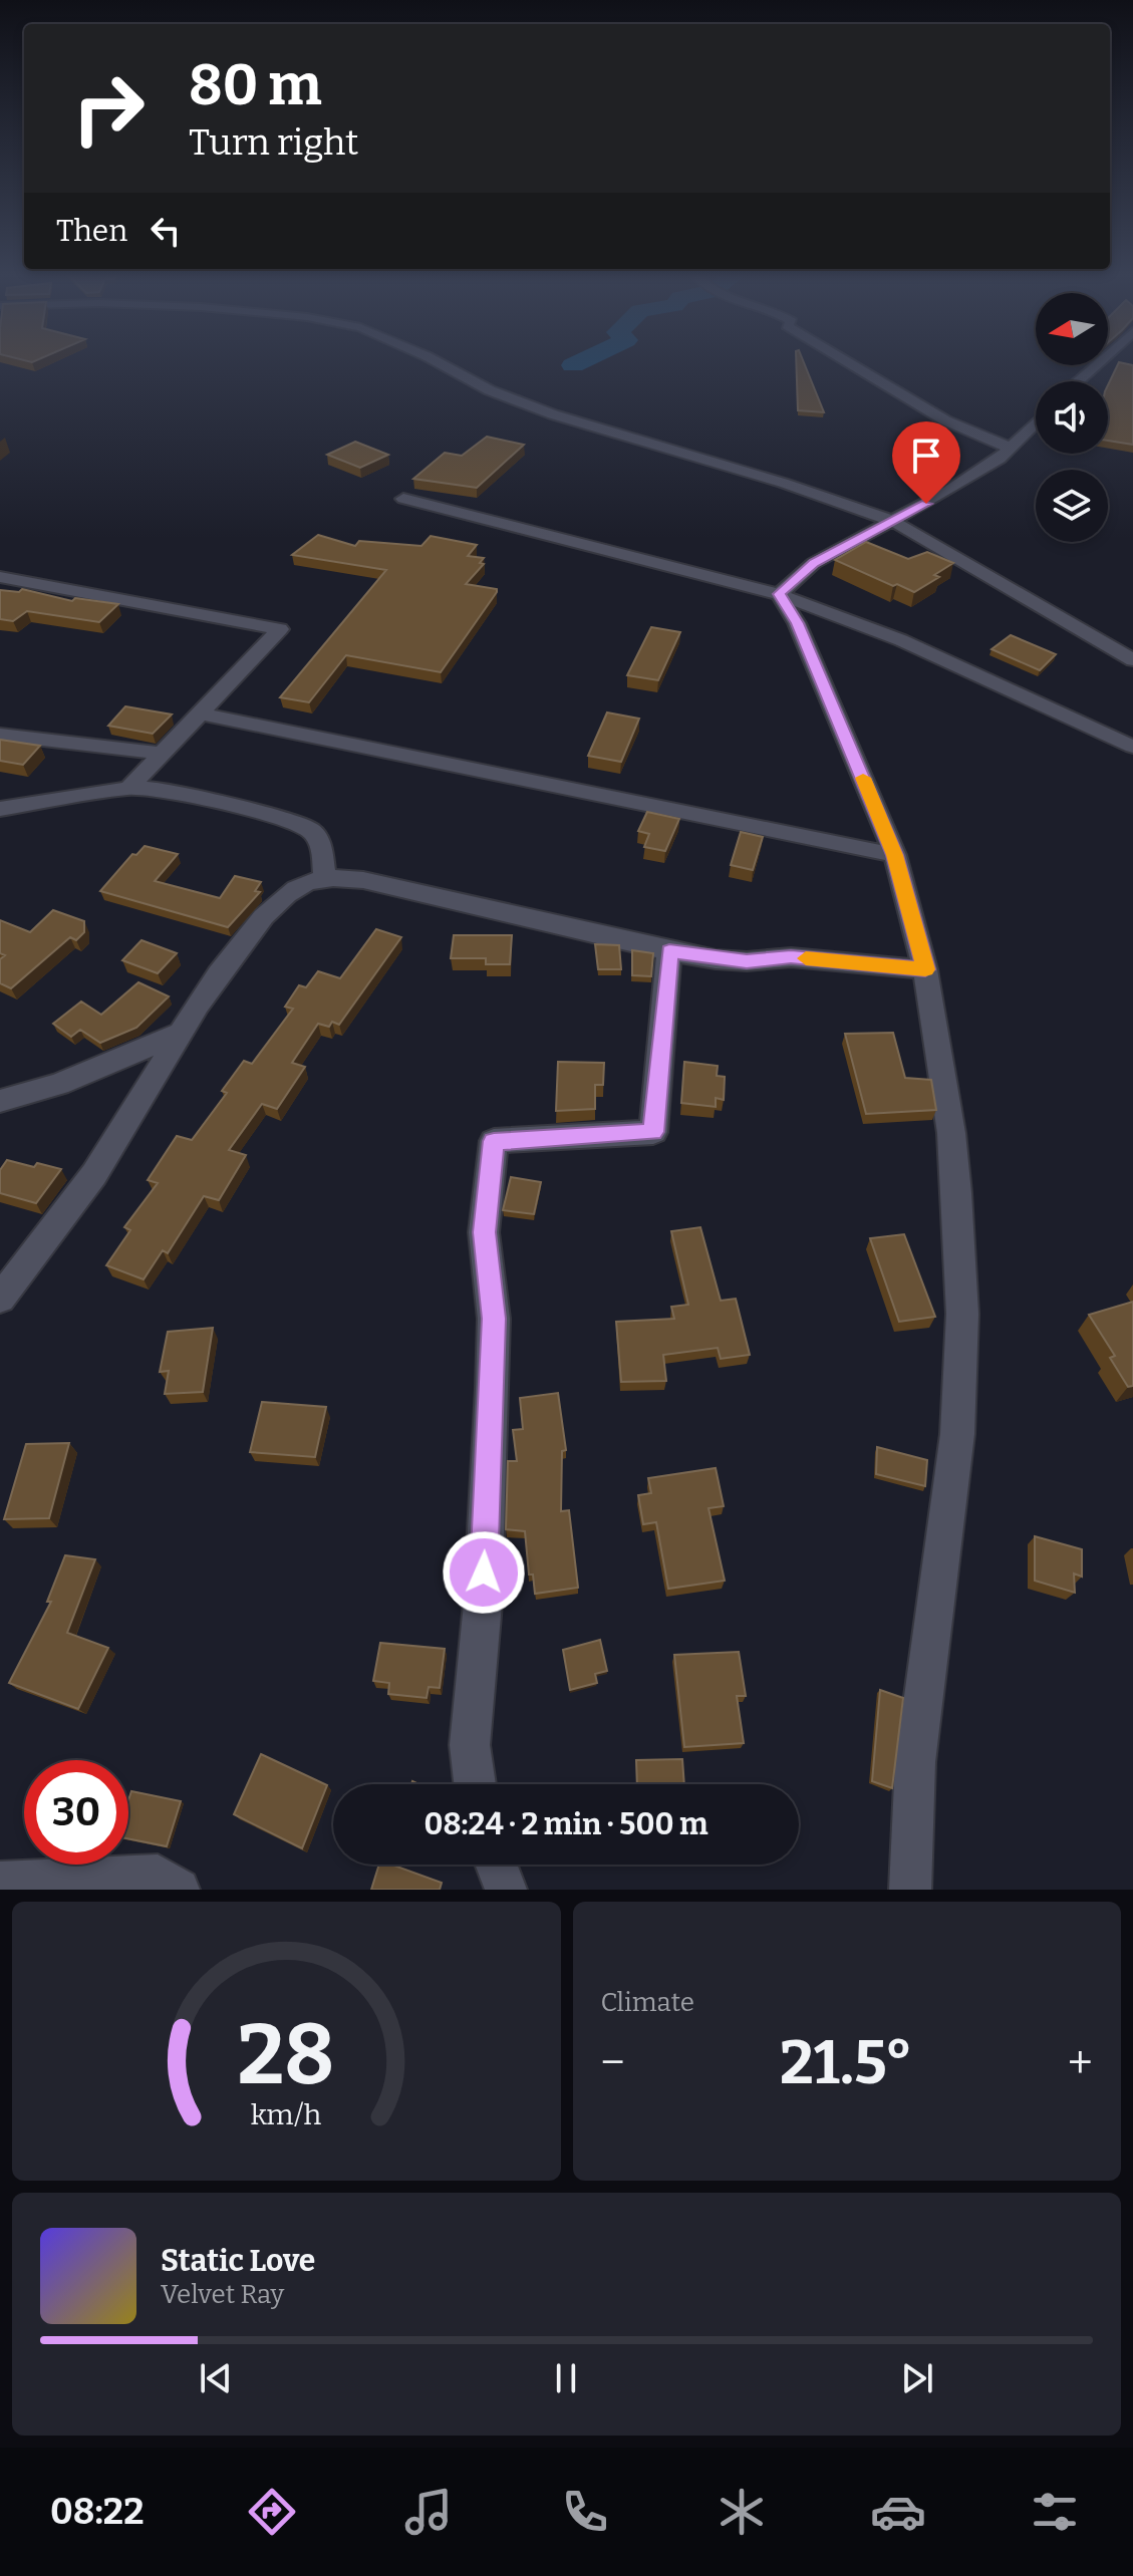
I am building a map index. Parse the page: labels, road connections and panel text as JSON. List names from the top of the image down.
{
  "north": "left",
  "page": {
    "turn": ["80 m", "Turn right"],
    "then": "Then",
    "limit": "30",
    "trip": "08:24 · 2 min · 500 m",
    "tile": "Climate",
    "heat": ["−", "21.5°", "+"],
    "song": ["Static Love", "Velvet Ray"],
    "tabs": "08:22",
    "gauge": ["28", "km/h"]
  }
}
